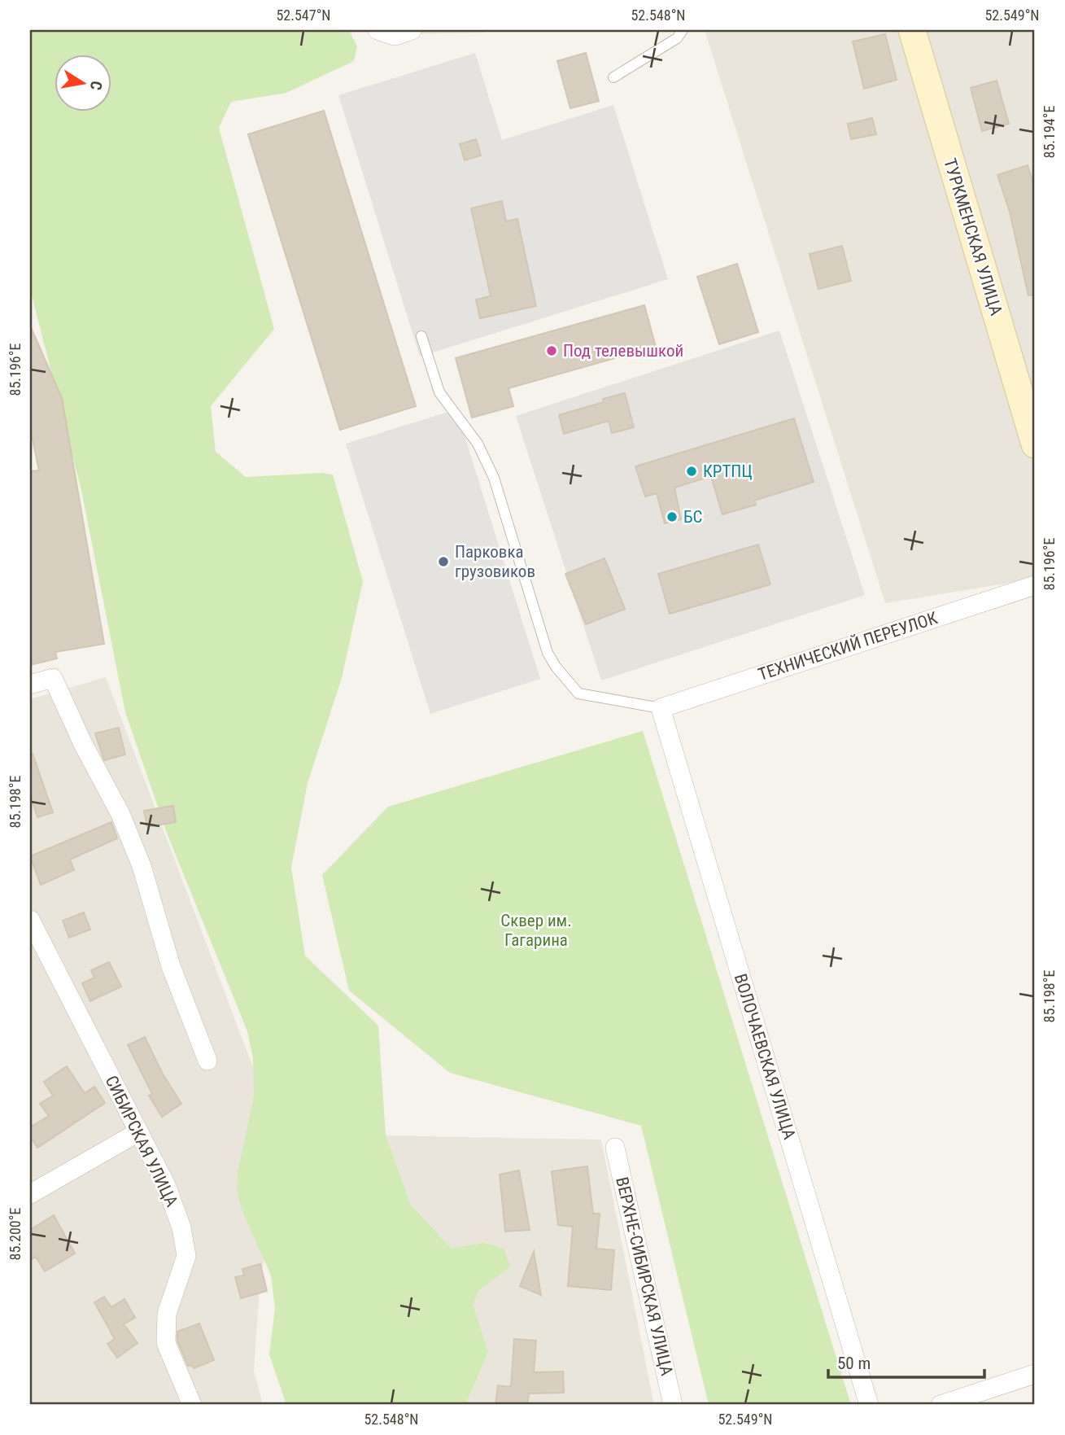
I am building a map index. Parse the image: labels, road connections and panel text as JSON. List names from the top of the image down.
{
  "streets": {
    "main road": ["ТУРКМЕНСКАЯ УЛИЦА"],
    "street": [
      "ТЕХНИЧЕСКИЙ ПЕРЕУЛОК",
      "ВОЛОЧАЕВСКАЯ УЛИЦА",
      "СИБИРСКАЯ УЛИЦА",
      "ВЕРХНЕ-СИБИРСКАЯ УЛИЦА"
    ]
  },
  "crossings": [
    ["ТЕХНИЧЕСКИЙ ПЕРЕУЛОК", "ВОЛОЧАЕВСКАЯ УЛИЦА"]
  ],
  "parks": ["Сквер им. Гагарина"],
  "places": [
    "Под телевышкой",
    "КРТПЦ",
    "БС",
    "Парковка грузовиков"
  ],
  "scale_bar": "50 m",
  "north": "right",
  "coordinates": [
    "52.547°N",
    "52.548°N",
    "52.549°N",
    "85.194°E",
    "85.196°E",
    "85.198°E",
    "85.200°E"
  ]
}
